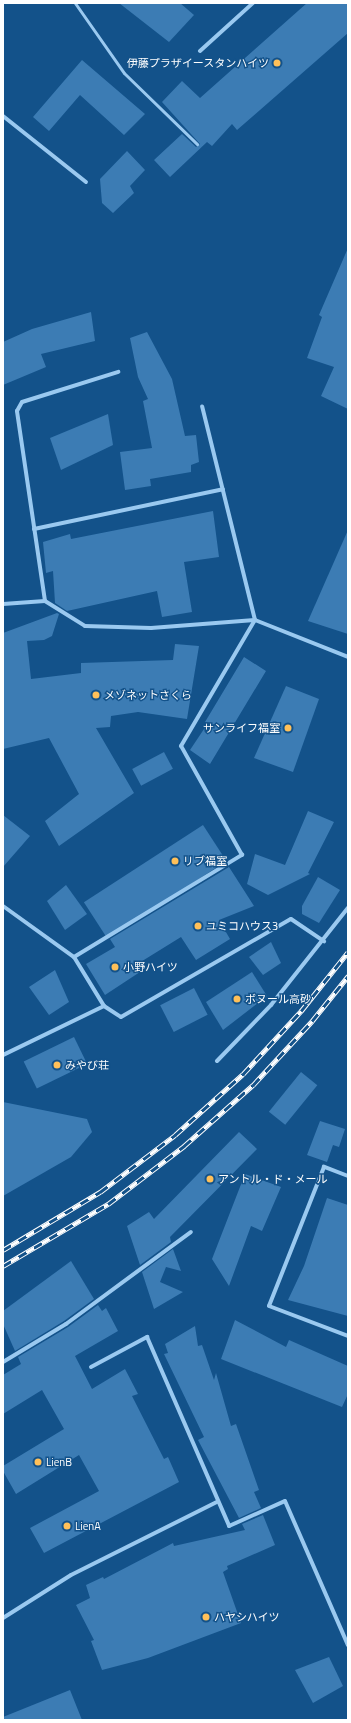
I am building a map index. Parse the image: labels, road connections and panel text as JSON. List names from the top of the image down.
{
  "places": [
    "伊藤プラザイースタンハイツ",
    "メゾネットさくら",
    "サンライフ福室",
    "リブ福室",
    "ユミコハウス3",
    "小野ハイツ",
    "ボヌール高砂",
    "みやび荘",
    "アントル・ド・メール",
    "LienB",
    "LienA",
    "ハヤシハイツ"
  ]
}
